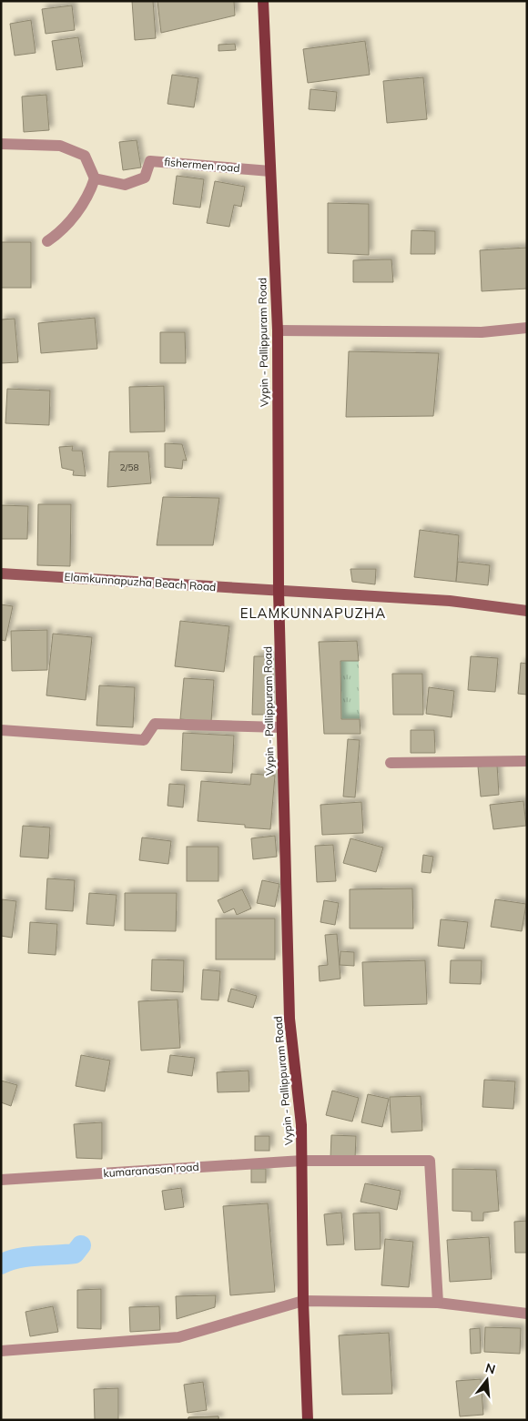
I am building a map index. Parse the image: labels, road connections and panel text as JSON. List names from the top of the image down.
{
  "streets": {
    "main road": ["Vypin - Pallippuram Road", "Elamkunnapuzha Beach Road"],
    "street": ["fishermen road", "kumaranasan road"]
  },
  "crossings": [
    ["fishermen road", "Vypin - Pallippuram Road"],
    ["Vypin - Pallippuram Road", "Elamkunnapuzha Beach Road"],
    ["Vypin - Pallippuram Road", "kumaranasan road"]
  ],
  "districts": ["ELAMKUNNAPUZHA"],
  "house_numbers": ["2/58"],
  "north": "top"
}
